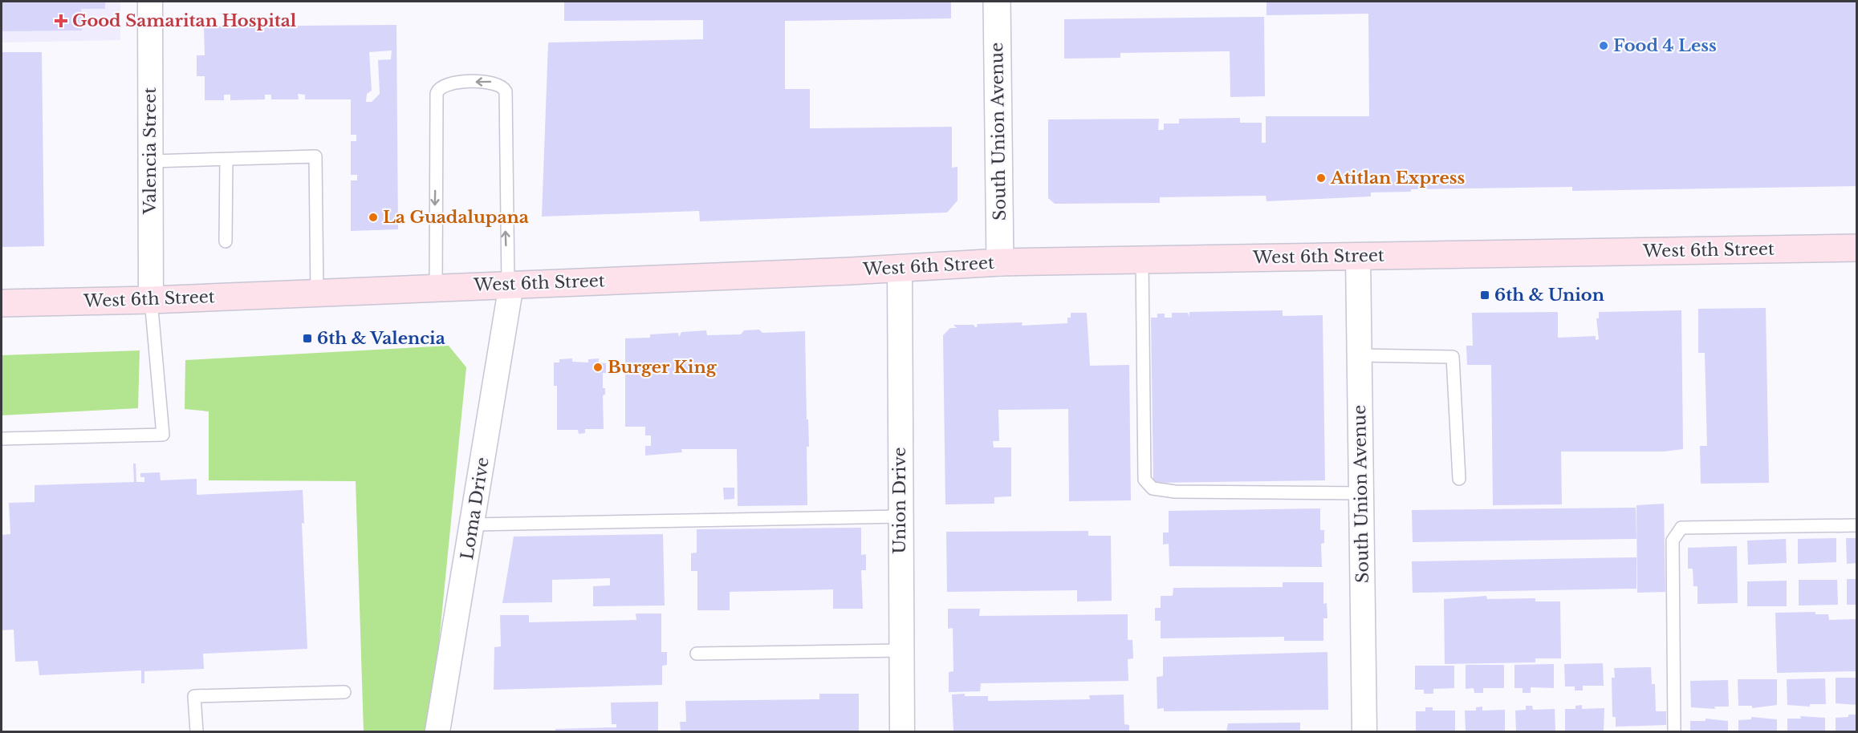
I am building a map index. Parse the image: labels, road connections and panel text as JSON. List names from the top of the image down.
{
  "streets": {
    "main road": ["West 6th Street"],
    "street": [
      "South Union Avenue",
      "Valencia Street",
      "Union Drive",
      "Loma Drive"
    ]
  },
  "crossings": [
    ["South Union Avenue", "West 6th Street"],
    ["Valencia Street", "West 6th Street"],
    ["West 6th Street", "Union Drive"],
    ["West 6th Street", "Loma Drive"]
  ],
  "places": {
    "health": ["Good Samaritan Hospital"],
    "other": [
      "Food 4 Less",
      "Atitlan Express",
      "La Guadalupana",
      "Burger King"
    ],
    "transit": ["6th & Union", "6th & Valencia"]
  }
}
